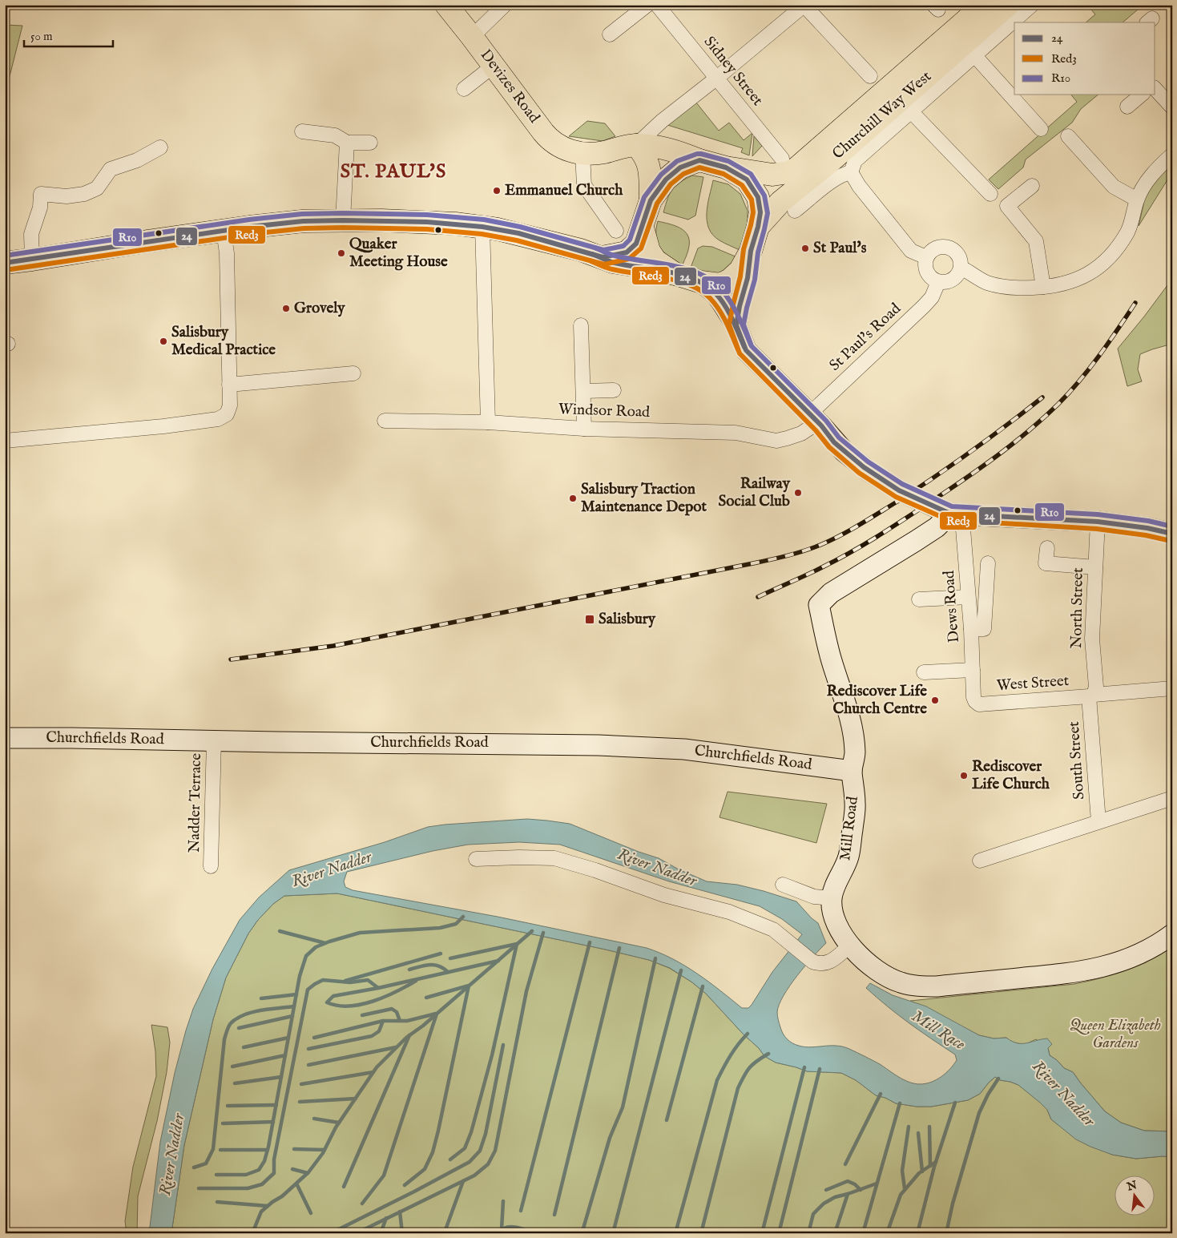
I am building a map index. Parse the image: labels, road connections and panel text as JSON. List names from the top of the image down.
{
  "streets": {
    "main road": ["Devizes Road", "Churchill Way West"],
    "street": [
      "Sidney Street",
      "St Paul's Road",
      "Windsor Road",
      "Dews Road",
      "North Street",
      "West Street",
      "Churchfields Road",
      "South Street",
      "Nadder Terrace",
      "Mill Road"
    ]
  },
  "crossings": [
    ["Devizes Road", "Churchill Way West"],
    ["St Paul's Road", "Windsor Road"],
    ["Dews Road", "West Street"],
    ["Dews Road", "Mill Road"],
    ["North Street", "West Street"],
    ["North Street", "South Street"],
    ["West Street", "South Street"],
    ["Churchfields Road", "Nadder Terrace"],
    ["Churchfields Road", "Mill Road"]
  ],
  "districts": ["ST. PAUL'S"],
  "water": ["River Nadder", "Mill Race"],
  "parks": ["Queen Elizabeth Gardens"],
  "places": {
    "other": [
      "Emmanuel Church",
      "St Paul's",
      "Quaker Meeting House",
      "Grovely",
      "Salisbury Medical Practice",
      "Railway Social Club",
      "Salisbury Traction Maintenance Depot",
      "Rediscover Life Church Centre",
      "Rediscover Life Church"
    ],
    "transit": ["Salisbury"]
  },
  "lines": ["transit line R10", "transit line 24", "transit line Red3"],
  "legend": ["24", "Red3", "R10"],
  "scale_bar": "50 m",
  "north": "top"
}
